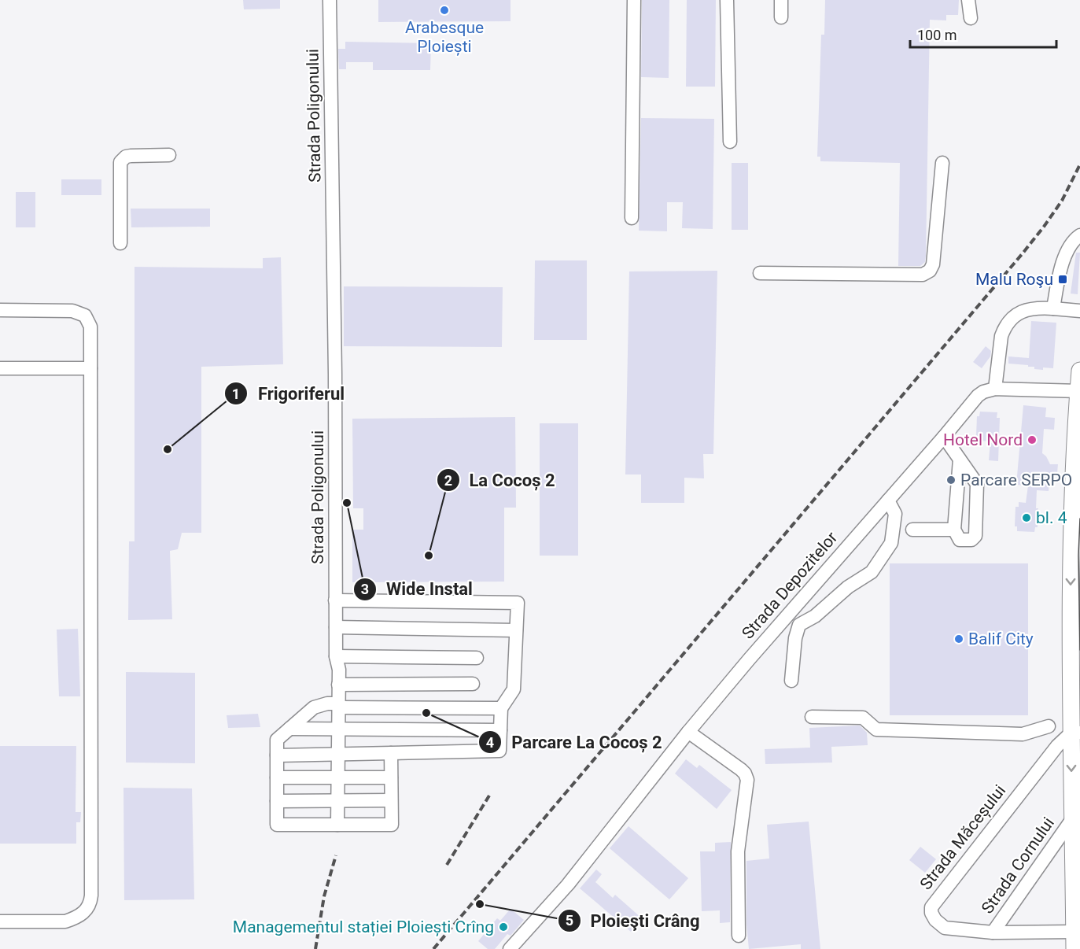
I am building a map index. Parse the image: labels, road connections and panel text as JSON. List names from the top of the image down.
{
  "streets": {
    "street": [
      "Strada Poligonului",
      "Strada Depozitelor",
      "Strada Măceșului",
      "Strada Cornului"
    ]
  },
  "crossings": [
    ["Strada Măceșului", "Strada Cornului"]
  ],
  "places": {
    "other": [
      "Arabesque Ploiești",
      "Hotel Nord",
      "Frigoriferul",
      "Parcare SERPO",
      "Wide Instal",
      "bl. 4",
      "La Cocoș 2",
      "Balif City",
      "Parcare La Cocoș 2",
      "Ploieşti Crâng",
      "Managementul stației Ploiești Crîng"
    ],
    "transit": ["Malu Roşu"]
  },
  "scale_bar": "100 m"
}
